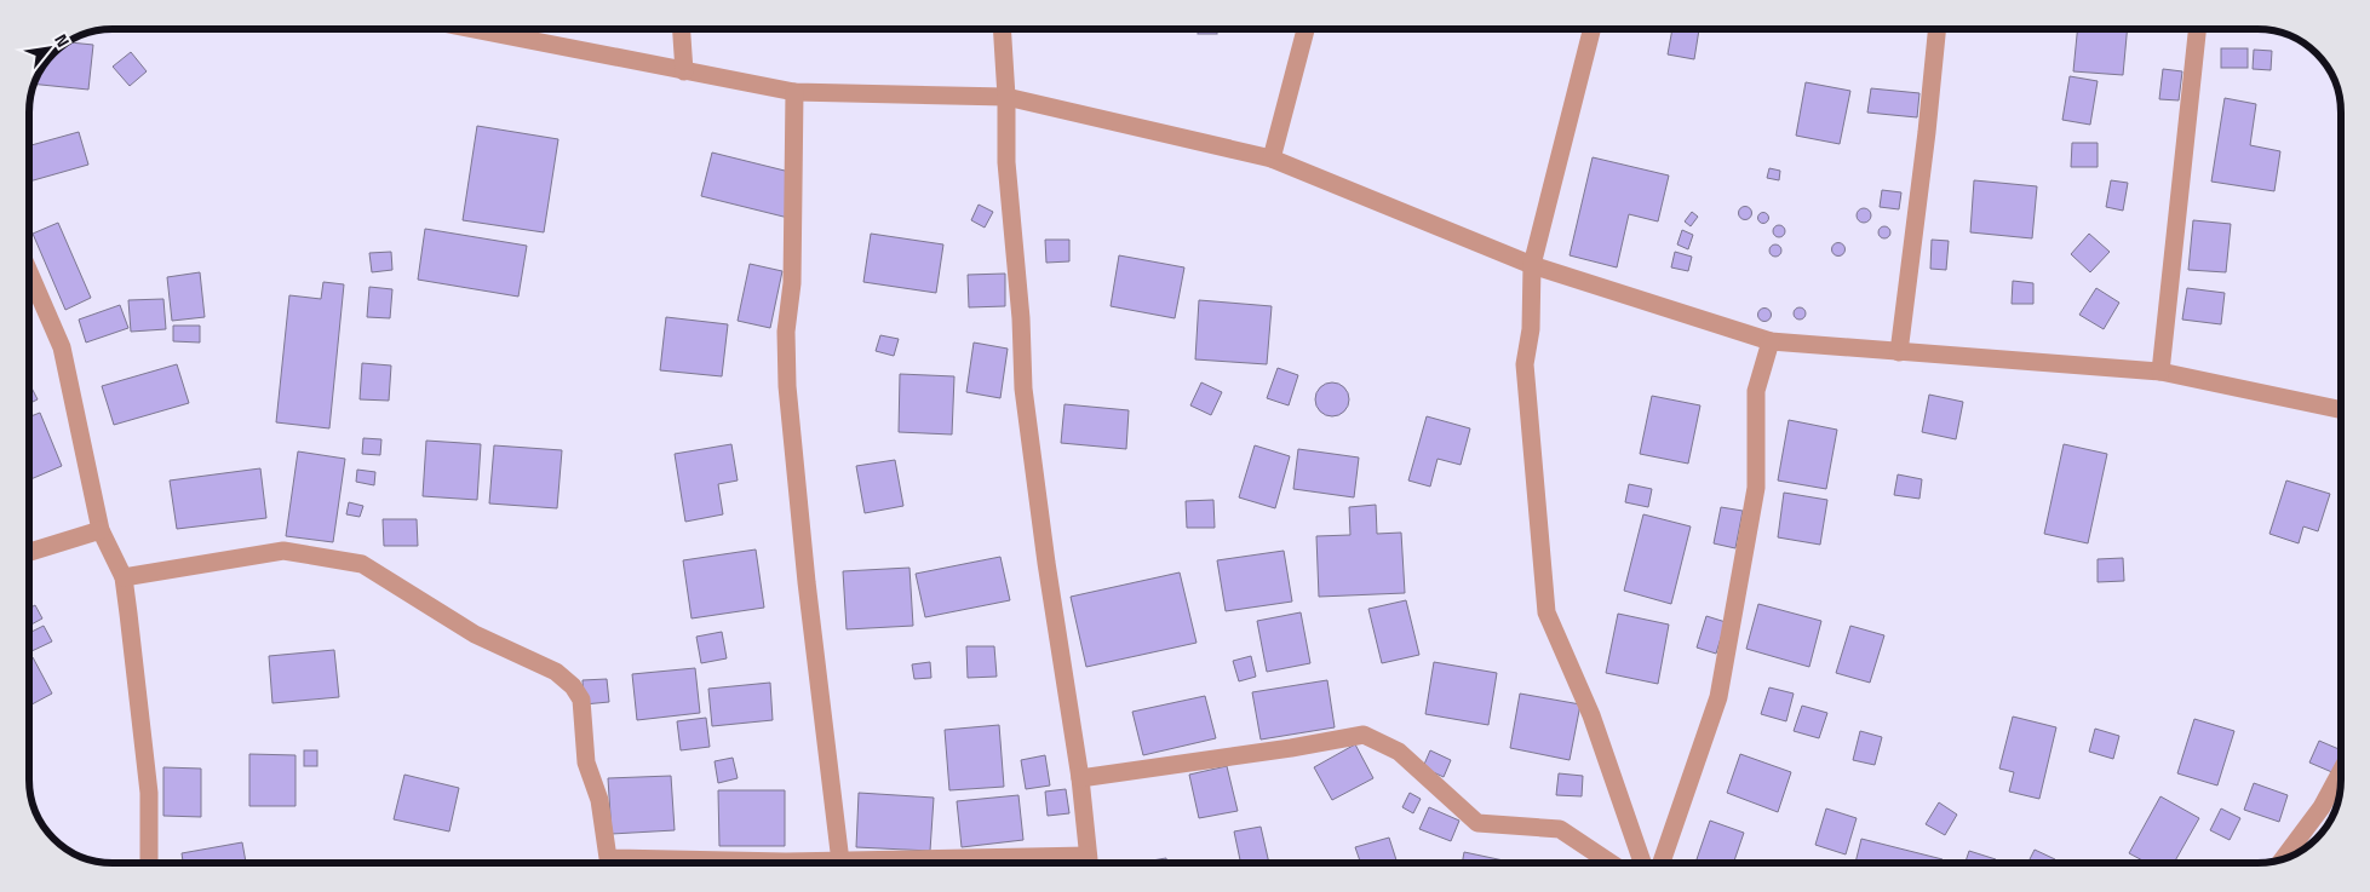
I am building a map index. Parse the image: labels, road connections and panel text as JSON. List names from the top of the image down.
{
  "north": "top right"
}
